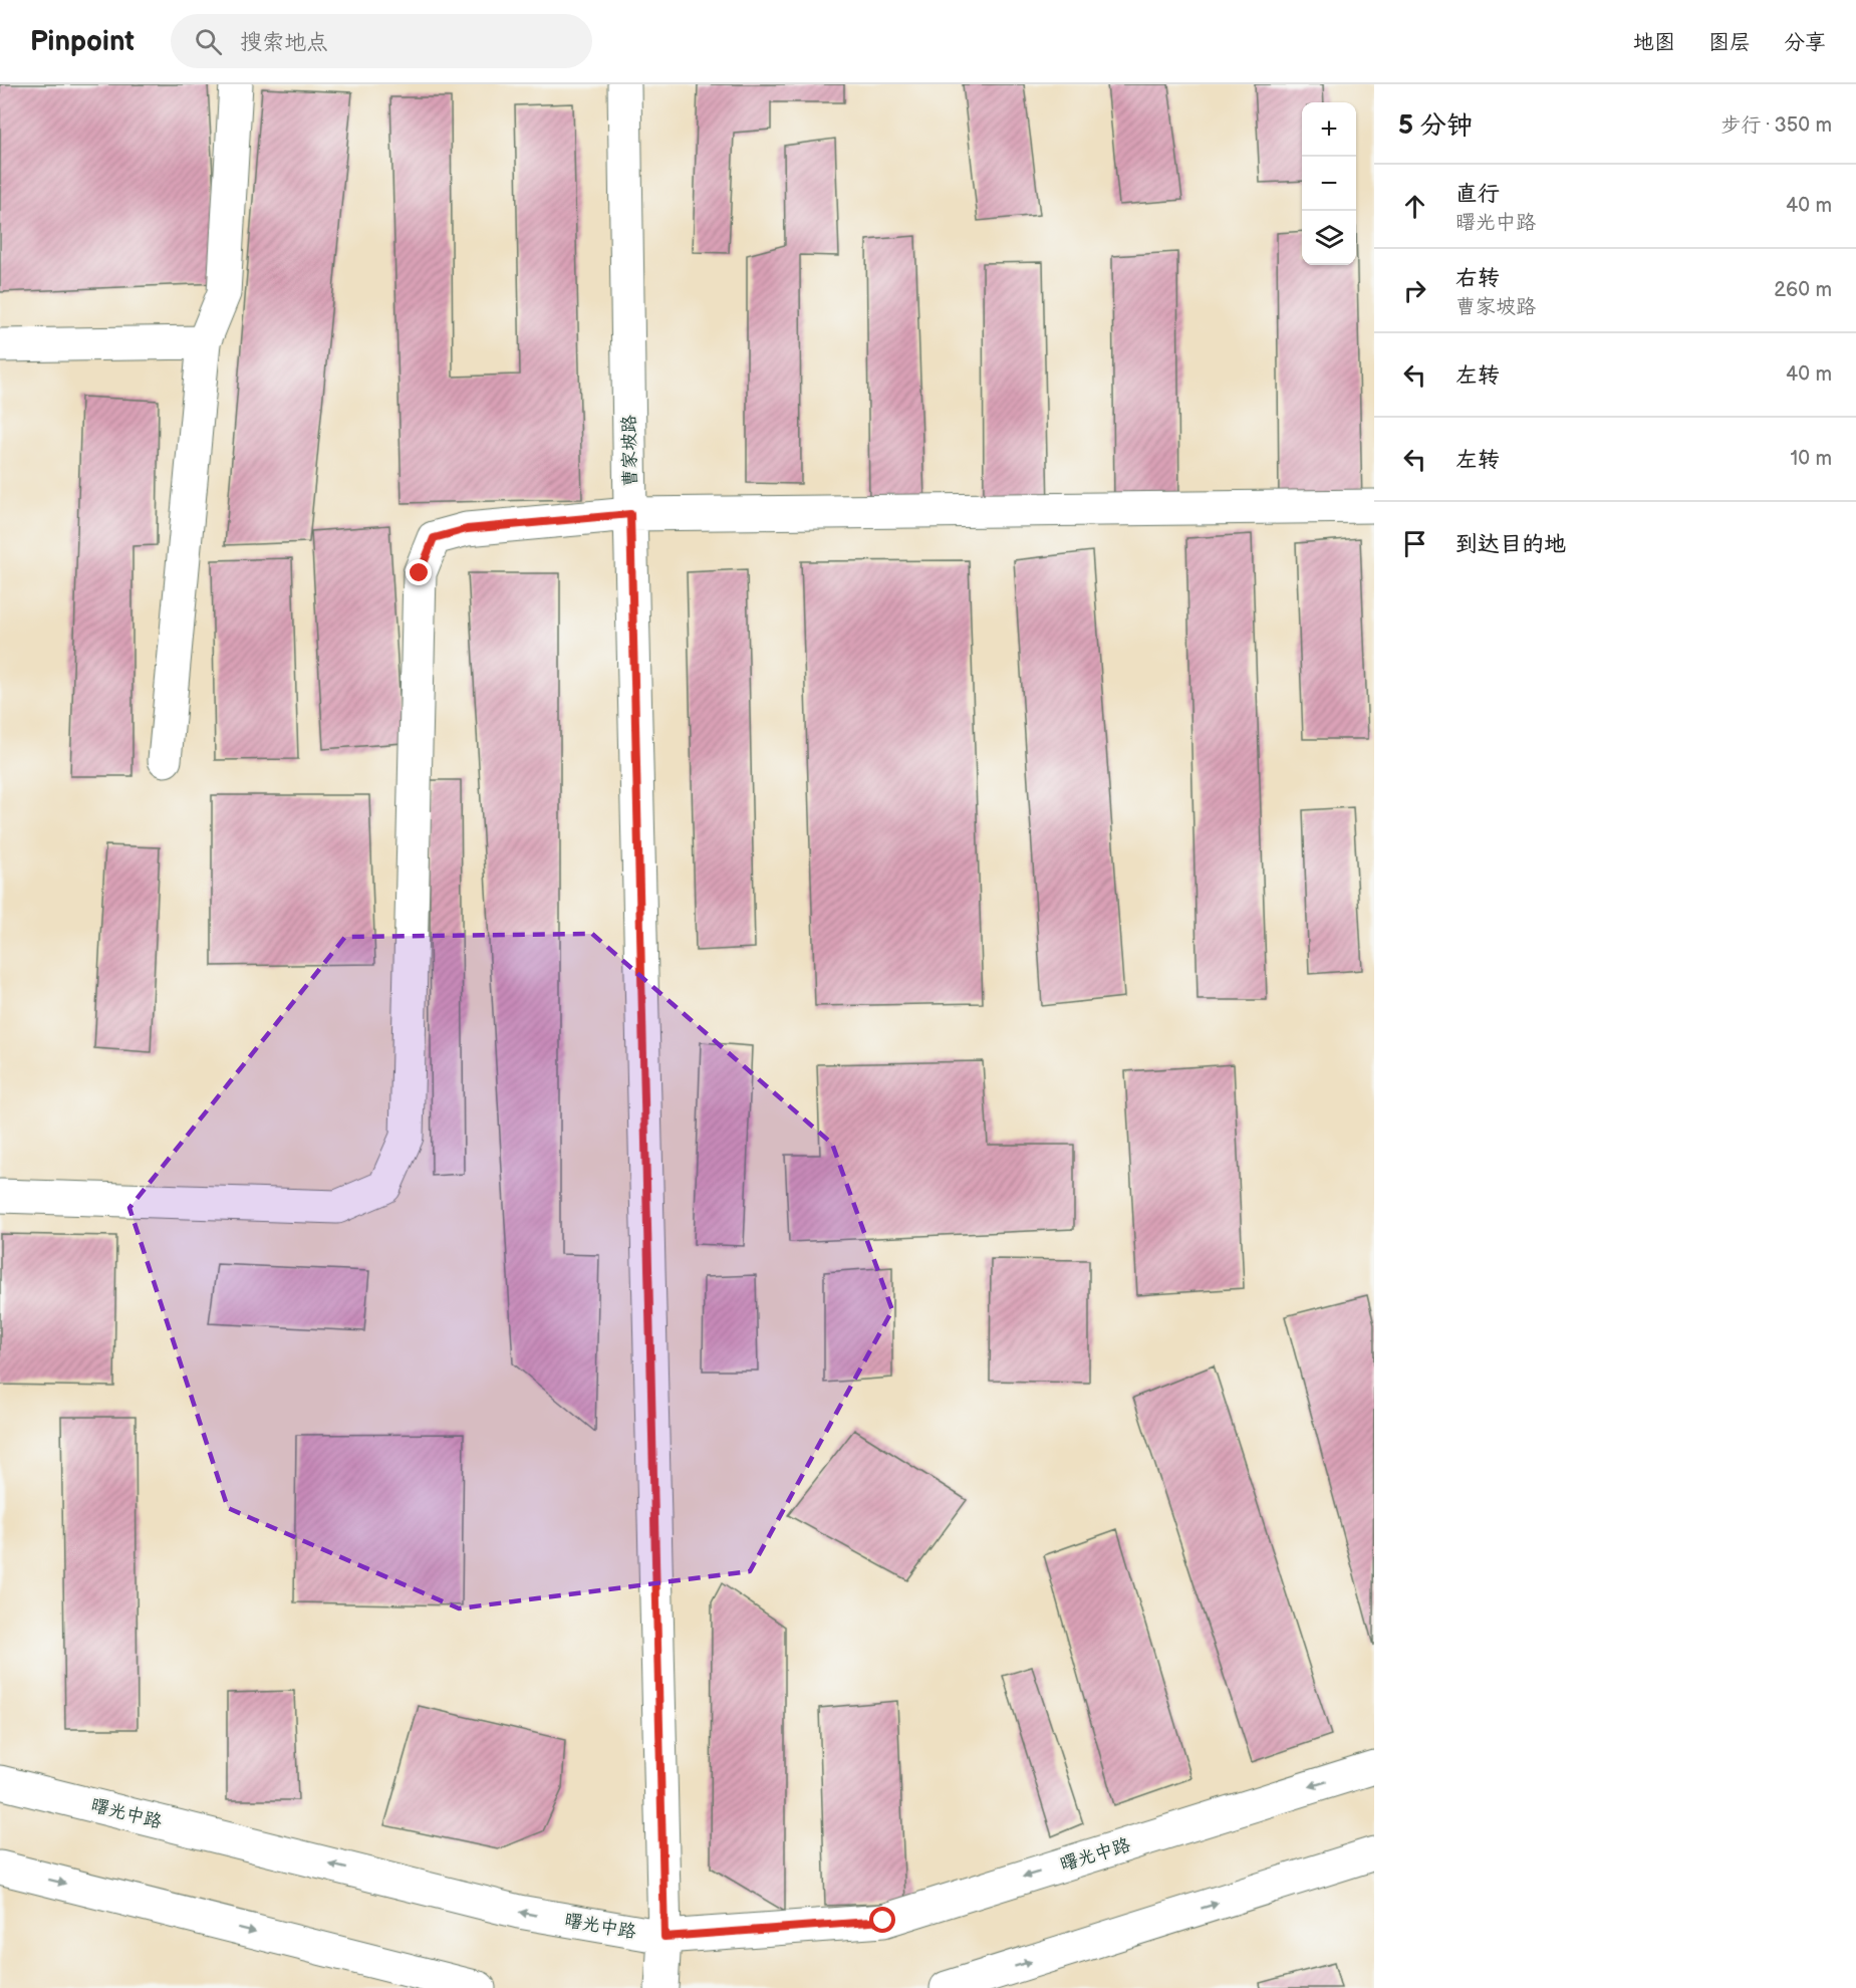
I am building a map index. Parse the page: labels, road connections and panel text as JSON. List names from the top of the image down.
{
  "streets": {
    "street": ["曹家坡路", "曙光中路"]
  },
  "crossings": [
    ["曹家坡路", "曙光中路"]
  ],
  "page": {
    "header": "Pinpoint",
    "search": "搜索地点",
    "nav": ["地图", "图层", "分享"],
    "heading": ["5 分钟", "步行 · 350 m"],
    "map_buttons": ["+", "−"],
    "list": [
      ["直行", "曙光中路", "40 m"],
      ["右转", "曹家坡路", "260 m"],
      ["左转", "40 m"],
      ["左转", "10 m"],
      "到达目的地"
    ]
  }
}
